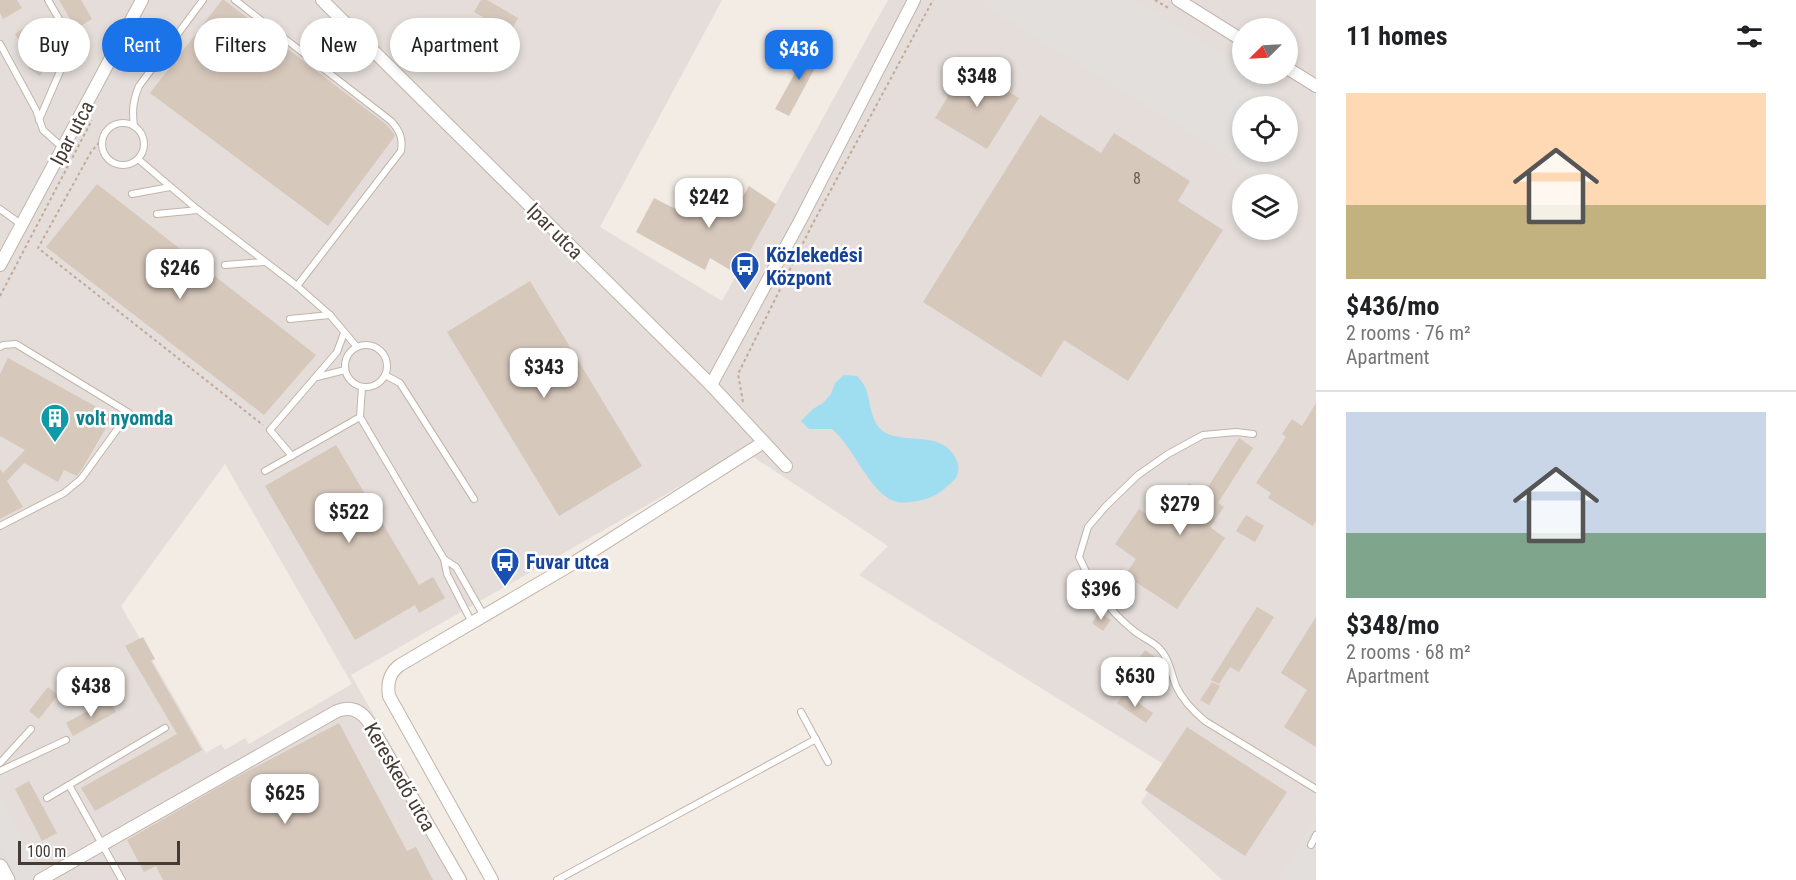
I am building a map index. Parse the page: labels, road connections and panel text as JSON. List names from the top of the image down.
{
  "streets": {
    "street": ["Ipar utca", "Kereskedő utca"]
  },
  "places": {
    "bus stop": ["Közlekedési Központ", "Fuvar utca"],
    "building": ["volt nyomda"]
  },
  "house_numbers": ["8"],
  "scale_bar": "100 m",
  "north": "bottom left",
  "page": {
    "heading": "11 homes",
    "chip": [
      "Buy",
      "Rent",
      "Filters",
      "New",
      "Apartment"
    ],
    "price": [
      "$436",
      "$348",
      "$242",
      "$246",
      "$343",
      "$279",
      "$522",
      "$396",
      "$630",
      "$438",
      "$625"
    ],
    "list": [
      {
        "name": "$436/mo",
        "note": "2 rooms · 76 m² · Apartment"
      },
      {
        "name": "$348/mo",
        "note": "2 rooms · 68 m² · Apartment"
      }
    ],
    "scale": "100 m"
  }
}
